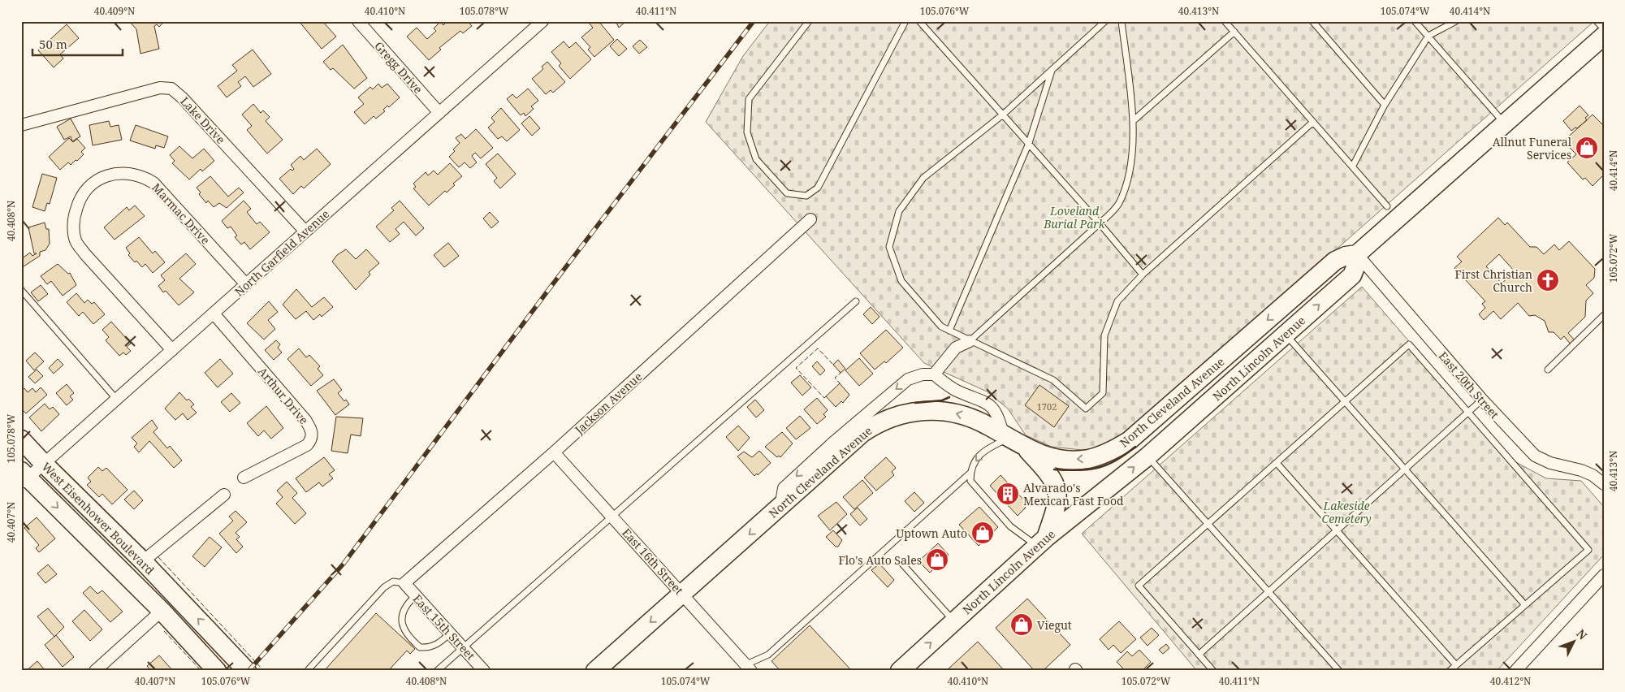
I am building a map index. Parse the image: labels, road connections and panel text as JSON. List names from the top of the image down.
{
  "streets": {
    "highway": ["North Lincoln Avenue", "North Cleveland Avenue", "West Eisenhower Boulevard"],
    "street": [
      "Gregg Drive",
      "Lake Drive",
      "Marmac Drive",
      "North Garfield Avenue",
      "East 20th Street",
      "Arthur Drive",
      "Jackson Avenue",
      "East 16th Street",
      "East 15th Street"
    ]
  },
  "crossings": [
    ["Gregg Drive", "North Garfield Avenue"],
    ["Lake Drive", "North Garfield Avenue"],
    ["Marmac Drive", "North Garfield Avenue"],
    ["North Garfield Avenue", "Arthur Drive"],
    ["North Garfield Avenue", "West Eisenhower Boulevard"],
    ["North Lincoln Avenue", "East 20th Street"],
    ["North Lincoln Avenue", "North Cleveland Avenue"],
    ["East 20th Street", "North Cleveland Avenue"],
    ["North Cleveland Avenue", "East 16th Street"],
    ["Jackson Avenue", "East 16th Street"],
    ["Jackson Avenue", "East 15th Street"]
  ],
  "one_way": ["North Lincoln Avenue", "North Cleveland Avenue"],
  "parks": ["Loveland Burial Park", "Lakeside Cemetery"],
  "places": {
    "shop": [
      "Allnut Funeral Services",
      "Uptown Auto",
      "Flo's Auto Sales",
      "Viegut"
    ],
    "church": ["First Christian Church"],
    "building": ["Alvarado's Mexican Fast Food"]
  },
  "house_numbers": ["1702"],
  "scale_bar": "50 m",
  "north": "top right",
  "coordinates": [
    "40.409°N",
    "40.410°N",
    "105.078°W",
    "40.411°N",
    "105.076°W",
    "40.413°N",
    "105.074°W",
    "40.414°N",
    "40.408°N",
    "105.072°W",
    "40.407°N",
    "40.412°N"
  ]
}
